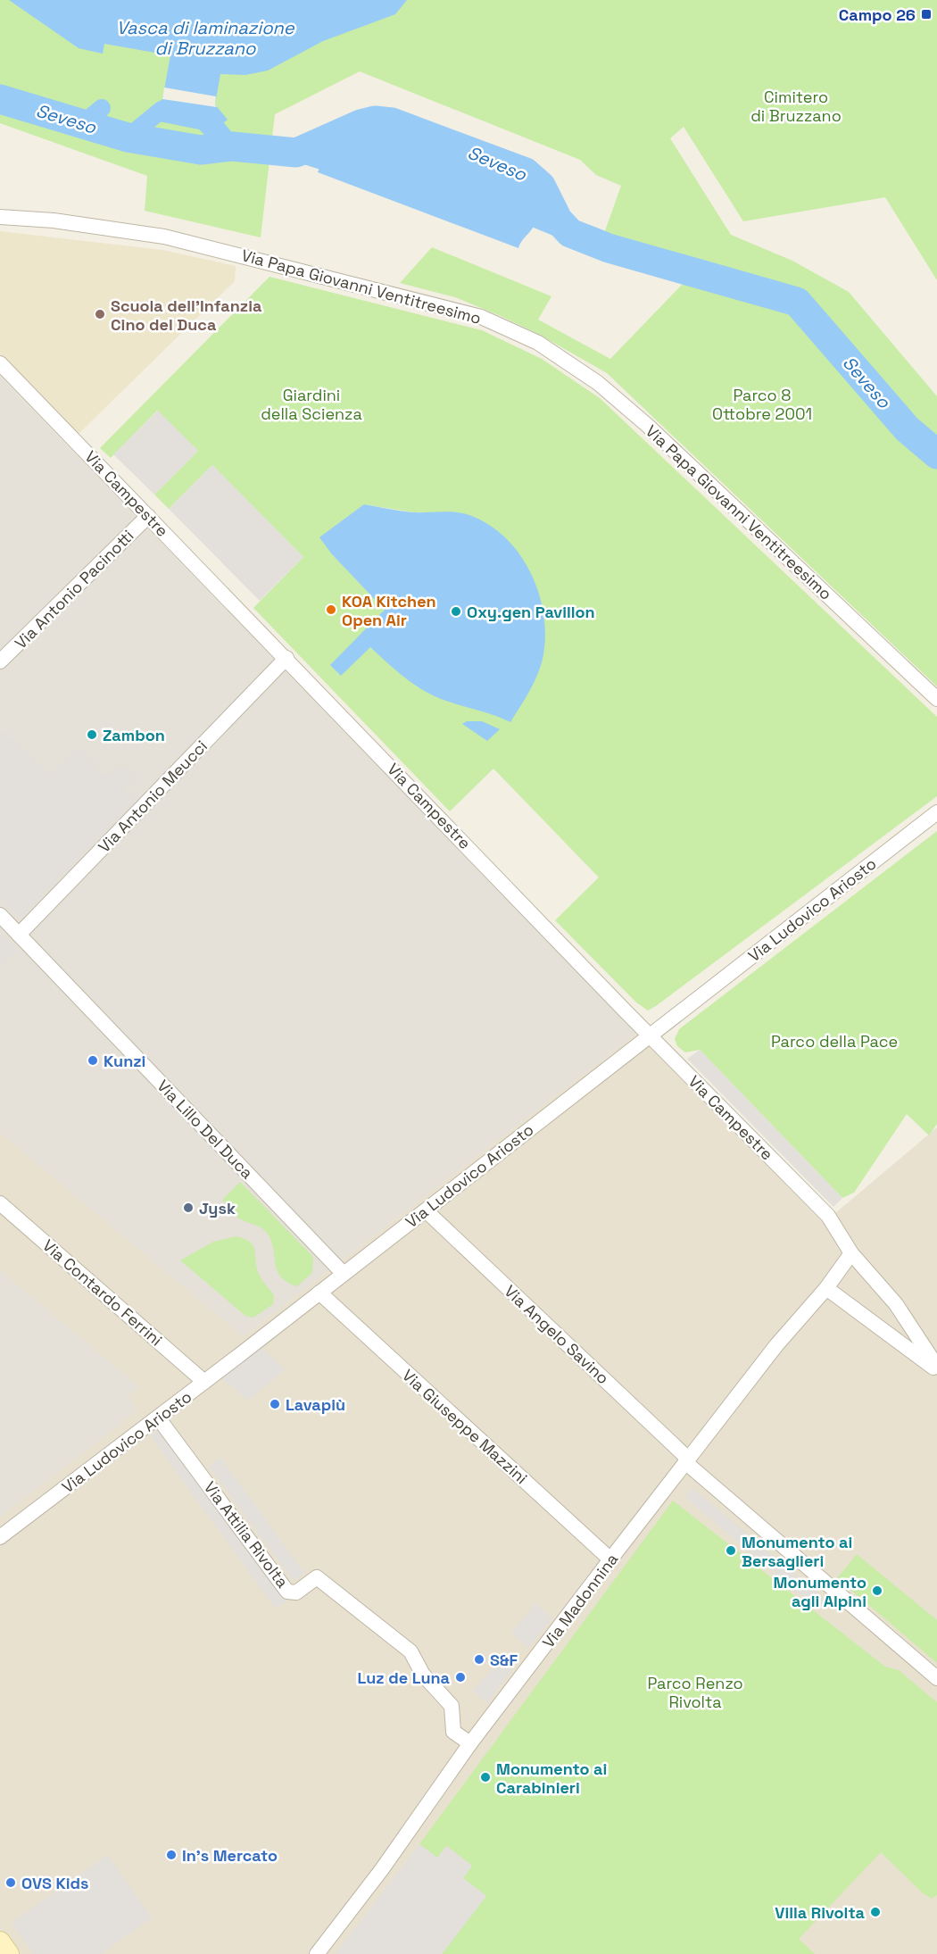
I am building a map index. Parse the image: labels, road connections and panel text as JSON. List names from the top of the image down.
{
  "streets": {
    "street": [
      "Via Papa Giovanni Ventitreesimo",
      "Via Campestre",
      "Via Antonio Pacinotti",
      "Via Antonio Meucci",
      "Via Ludovico Ariosto",
      "Via Lillo Del Duca",
      "Via Contardo Ferrini",
      "Via Angelo Savino",
      "Via Giuseppe Mazzini",
      "Via Attilia Rivolta",
      "Via Madonnina"
    ]
  },
  "crossings": [
    ["Via Campestre", "Via Antonio Pacinotti"],
    ["Via Campestre", "Via Antonio Meucci"],
    ["Via Campestre", "Via Ludovico Ariosto"],
    ["Via Campestre", "Via Madonnina"],
    ["Via Antonio Meucci", "Via Lillo Del Duca"],
    ["Via Ludovico Ariosto", "Via Lillo Del Duca"],
    ["Via Ludovico Ariosto", "Via Contardo Ferrini"],
    ["Via Ludovico Ariosto", "Via Angelo Savino"],
    ["Via Ludovico Ariosto", "Via Giuseppe Mazzini"],
    ["Via Ludovico Ariosto", "Via Attilia Rivolta"],
    ["Via Angelo Savino", "Via Madonnina"],
    ["Via Giuseppe Mazzini", "Via Madonnina"],
    ["Via Attilia Rivolta", "Via Madonnina"]
  ],
  "water": ["Vasca di laminazione di Bruzzano", "Seveso"],
  "parks": [
    "Cimitero di Bruzzano",
    "Giardini della Scienza",
    "Parco 8 Ottobre 2001",
    "Parco della Pace",
    "Parco Renzo Rivolta"
  ],
  "places": {
    "transit": ["Campo 26"],
    "other": [
      "Scuola dell'Infanzia Cino del Duca",
      "KOA Kitchen Open Air",
      "Oxy.gen Pavillon",
      "Zambon",
      "Kunzi",
      "Jysk",
      "Lavapiù",
      "Monumento ai Bersaglieri",
      "Monumento agli Alpini",
      "S&F",
      "Luz de Luna",
      "Monumento ai Carabinieri",
      "In's Mercato",
      "OVS Kids",
      "Villa Rivolta"
    ]
  }
}
